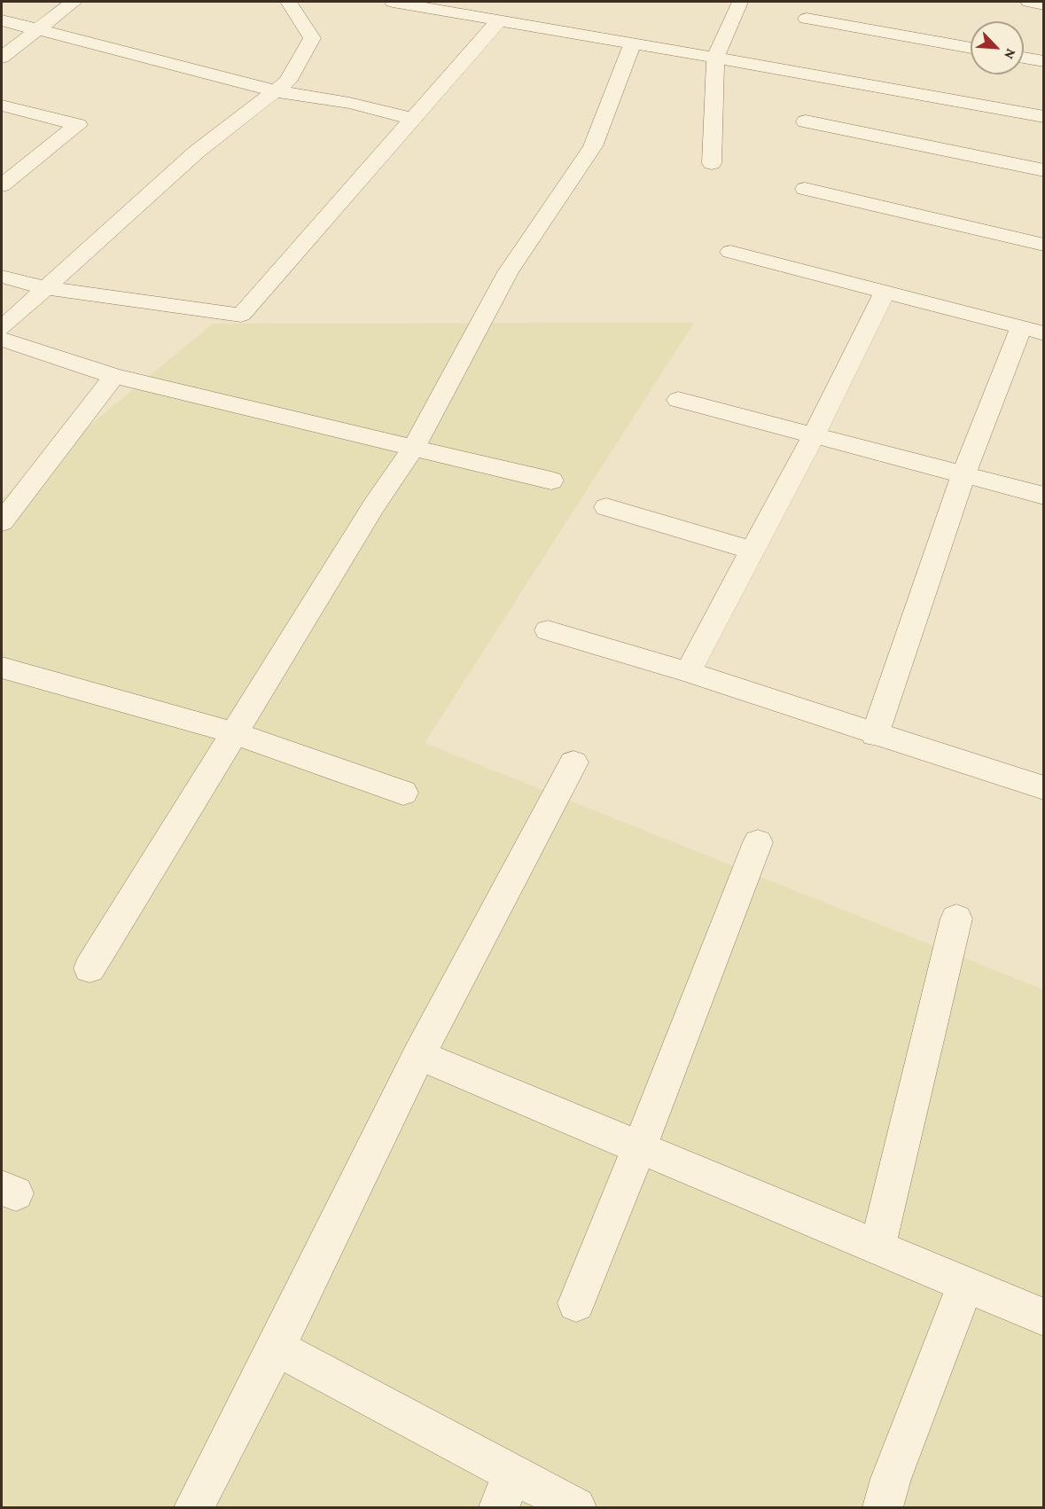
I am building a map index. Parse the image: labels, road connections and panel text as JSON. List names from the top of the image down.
{
  "north": "bottom right"
}
